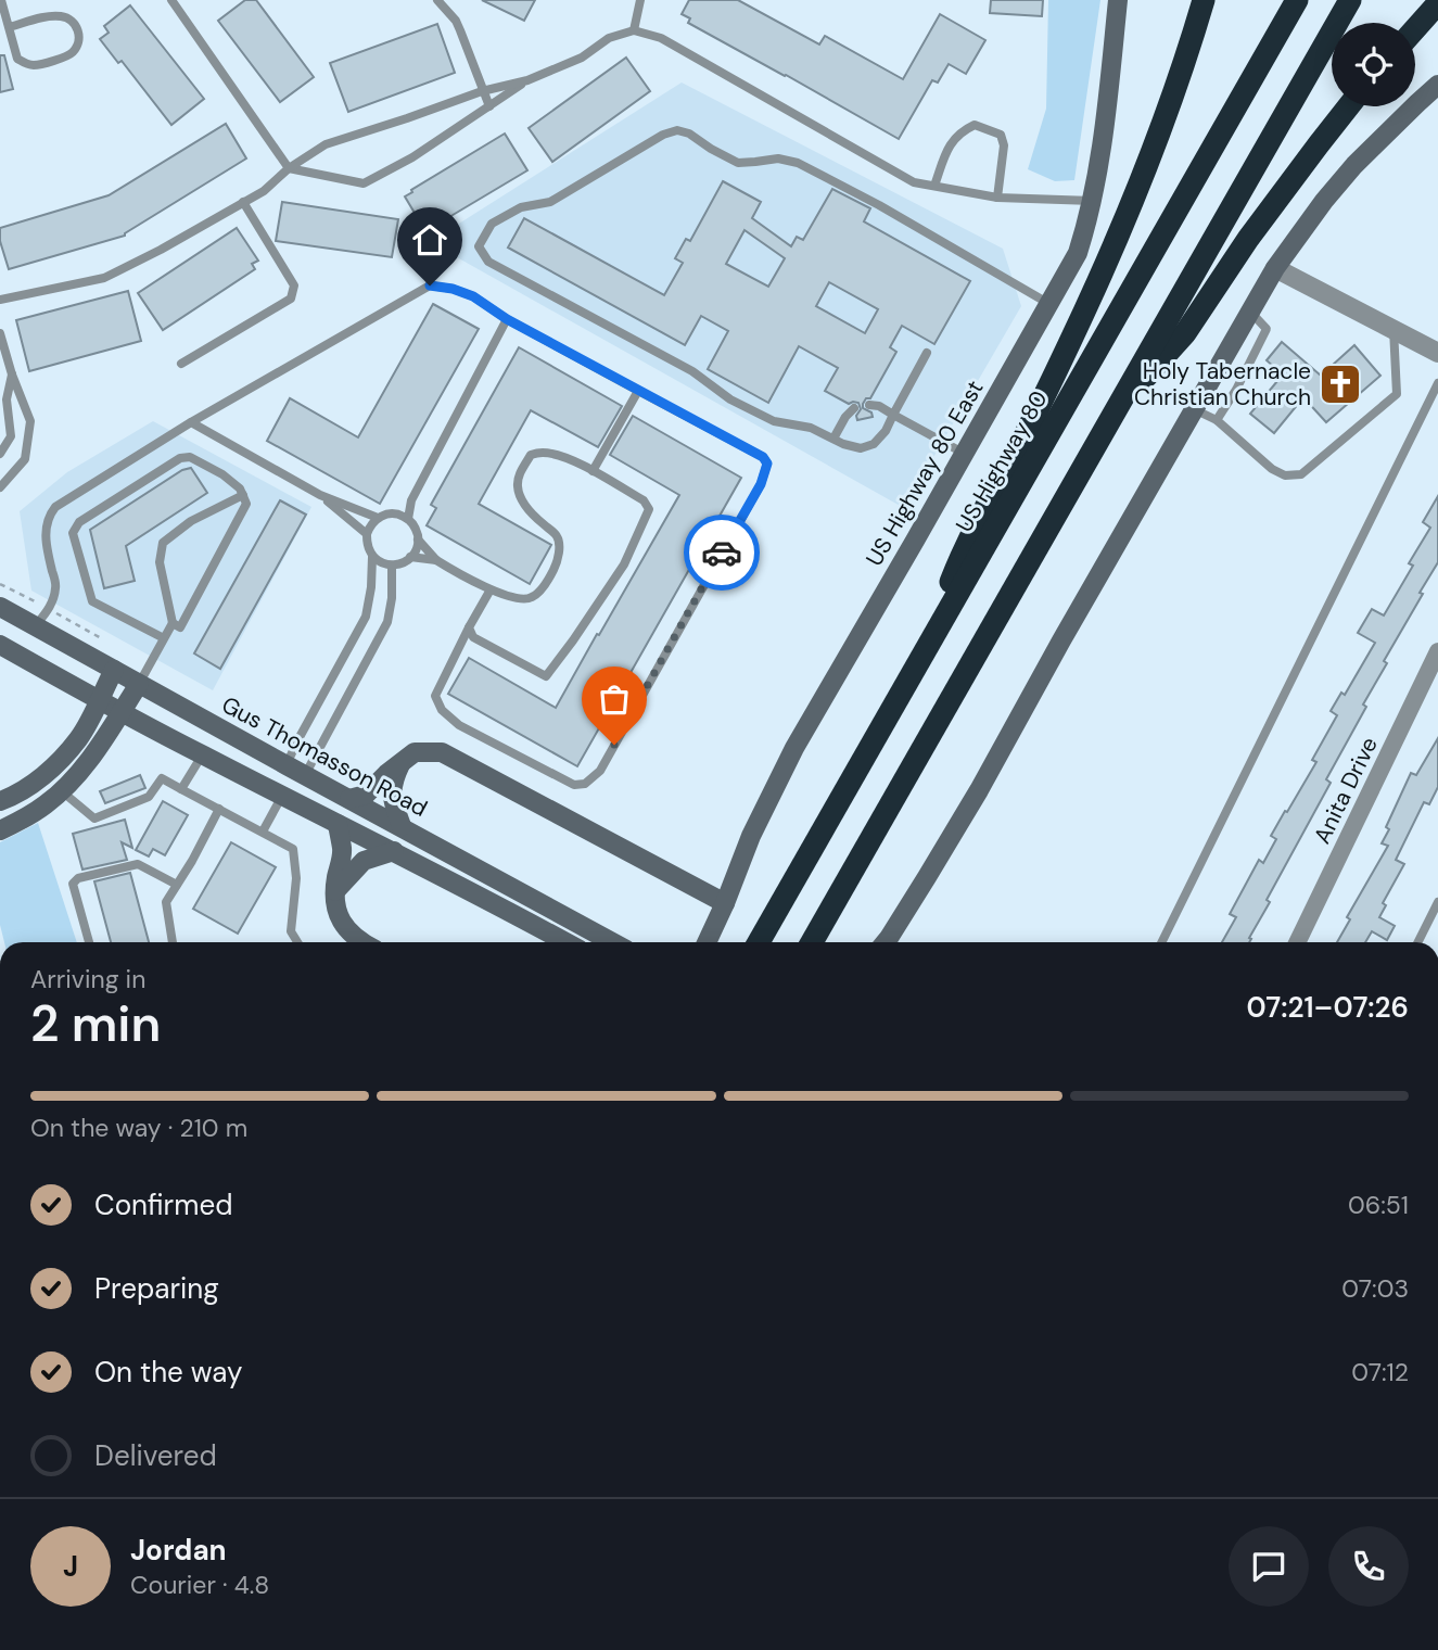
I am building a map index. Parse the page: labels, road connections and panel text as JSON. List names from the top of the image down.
{
  "streets": {
    "highway": ["US Highway 80"],
    "main road": ["US Highway 80 East", "Gus Thomasson Road"],
    "street": ["Anita Drive"]
  },
  "places": {
    "church": ["Holy Tabernacle Christian Church"]
  },
  "page": {
    "heading": ["2 min", "Arriving in", "07:21–07:26"],
    "panel": ["Jordan", "Courier · 4.8"],
    "bar": "On the way · 210 m",
    "list": [
      ["Confirmed", "06:51"],
      ["Preparing", "07:03"],
      ["On the way", "07:12"],
      "Delivered"
    ],
    "round": "J"
  }
}
